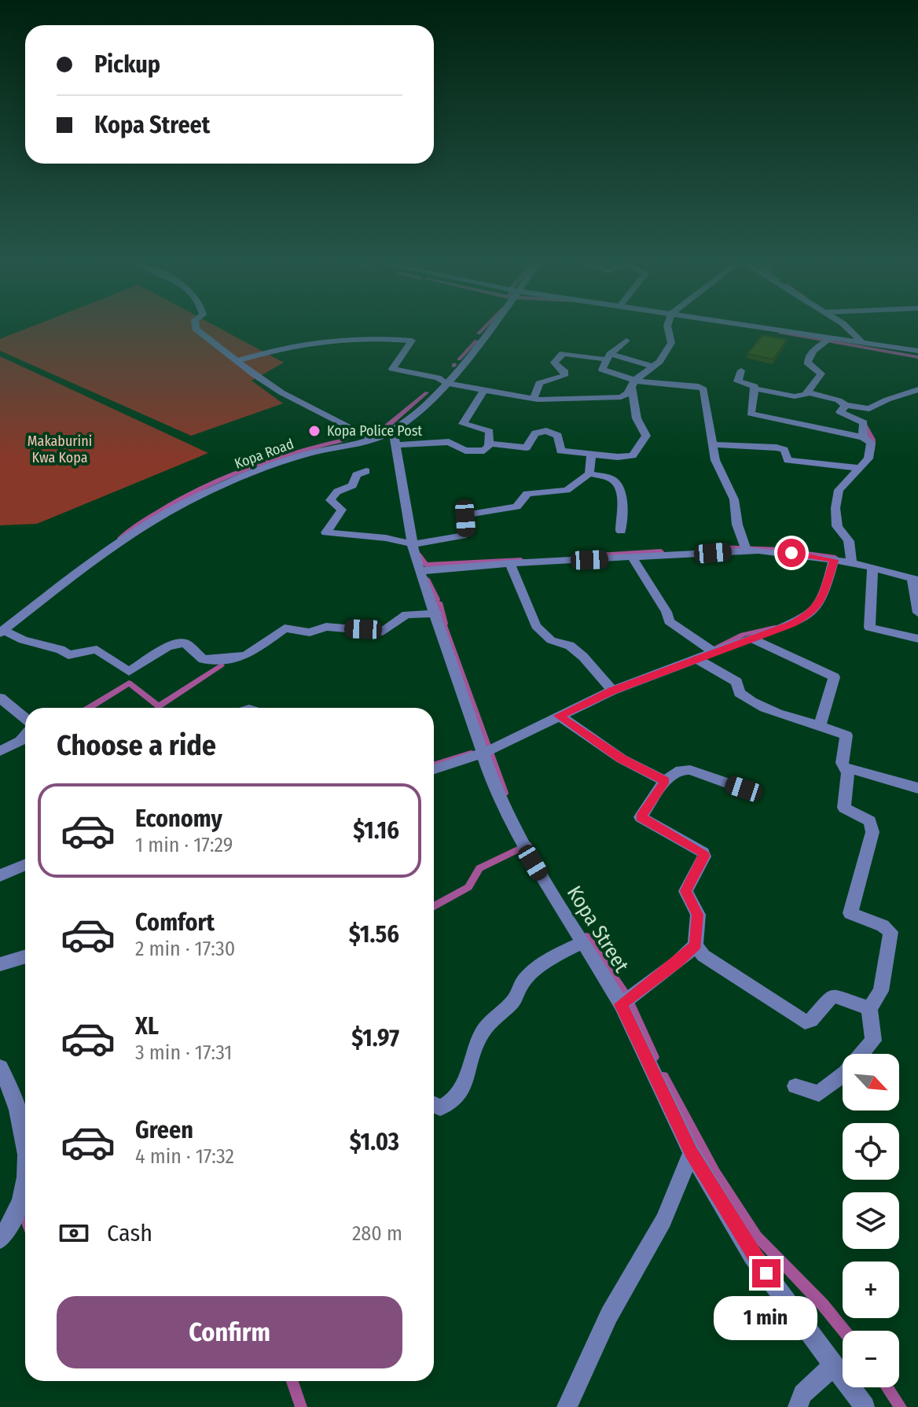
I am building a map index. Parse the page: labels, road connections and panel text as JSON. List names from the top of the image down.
{
  "streets": {
    "street": ["Kopa Road", "Kopa Street"]
  },
  "crossings": [
    ["Kopa Road", "Kopa Street"]
  ],
  "parks": ["Makaburini Kwa Kopa"],
  "places": ["Kopa Police Post"],
  "north": "bottom right",
  "page": {
    "banner": ["Pickup", "Kopa Street"],
    "heading": "Choose a ride",
    "list": [
      {
        "name": "Economy",
        "note": "1 min · 17:29",
        "value": "$1.16"
      },
      {
        "name": "Comfort",
        "note": "2 min · 17:30",
        "value": "$1.56"
      },
      {
        "name": "XL",
        "note": "3 min · 17:31",
        "value": "$1.97"
      },
      {
        "name": "Green",
        "note": "4 min · 17:32",
        "value": "$1.03"
      }
    ],
    "map_buttons": ["+", "−"],
    "pay": ["Cash", "280 m"],
    "buttons": "Confirm",
    "bubble": "1 min"
  }
}
